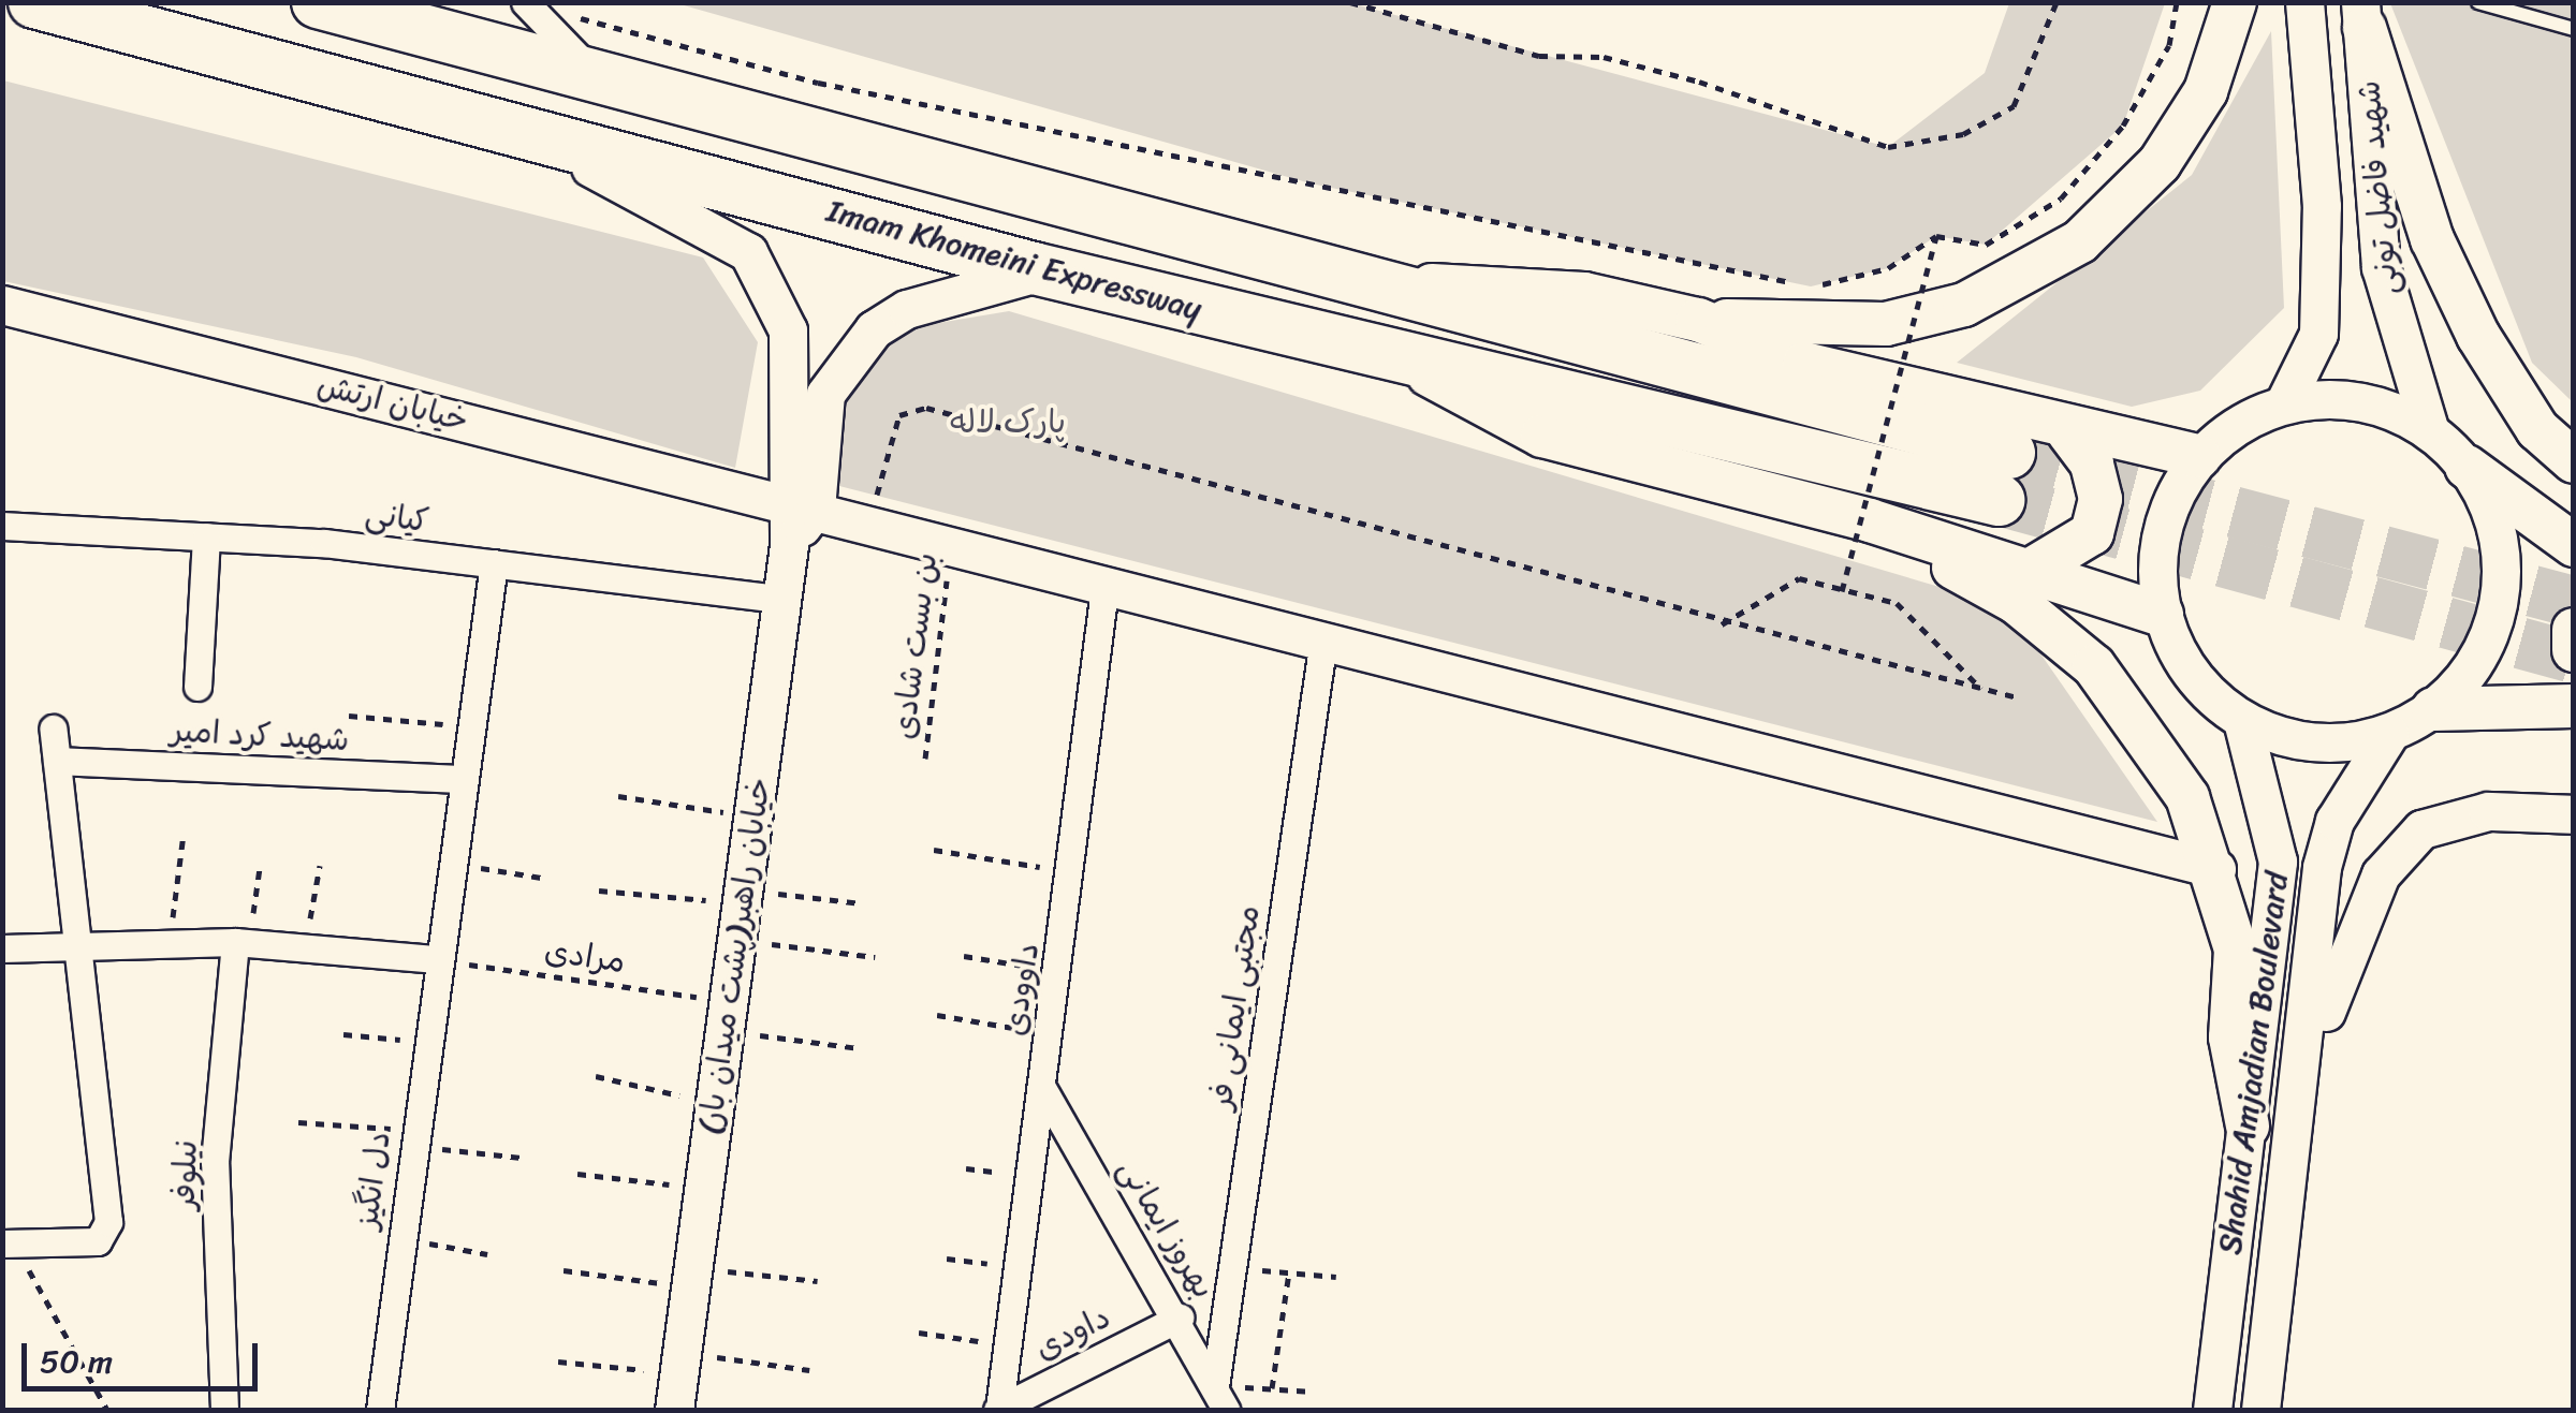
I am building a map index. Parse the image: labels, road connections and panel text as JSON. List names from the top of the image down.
{
  "streets": {
    "highway": ["Imam Khomeini Expressway"],
    "main road": [
      "شهید فاضل تونی",
      "خیابان ارتش",
      "خیابان راهبر(پشت میدان بار)",
      "Shahid Amjadian Boulevard"
    ],
    "street": [
      "کیانی",
      "شهید کرد امیر",
      "داوودی",
      "مجتبی ایمانی فر",
      "نیلوفر",
      "دل انگیز",
      "بهروز ایمانی",
      "داودی"
    ],
    "path": ["بن بست شادی", "مرادی"]
  },
  "crossings": [
    ["شهید فاضل تونی", "Shahid Amjadian Boulevard"],
    ["خیابان ارتش", "بن بست شادی"],
    ["خیابان ارتش", "خیابان راهبر(پشت میدان بار)"],
    ["خیابان ارتش", "داوودی"],
    ["خیابان ارتش", "مجتبی ایمانی فر"],
    ["کیانی", "خیابان راهبر(پشت میدان بار)"],
    ["کیانی", "دل انگیز"],
    ["شهید کرد امیر", "دل انگیز"],
    ["مرادی", "خیابان راهبر(پشت میدان بار)"],
    ["مرادی", "دل انگیز"],
    ["داوودی", "بهروز ایمانی"],
    ["داوودی", "داودی"],
    ["مجتبی ایمانی فر", "بهروز ایمانی"],
    ["بهروز ایمانی", "داودی"]
  ],
  "parks": ["پارک لاله"],
  "scale_bar": "50 m"
}
